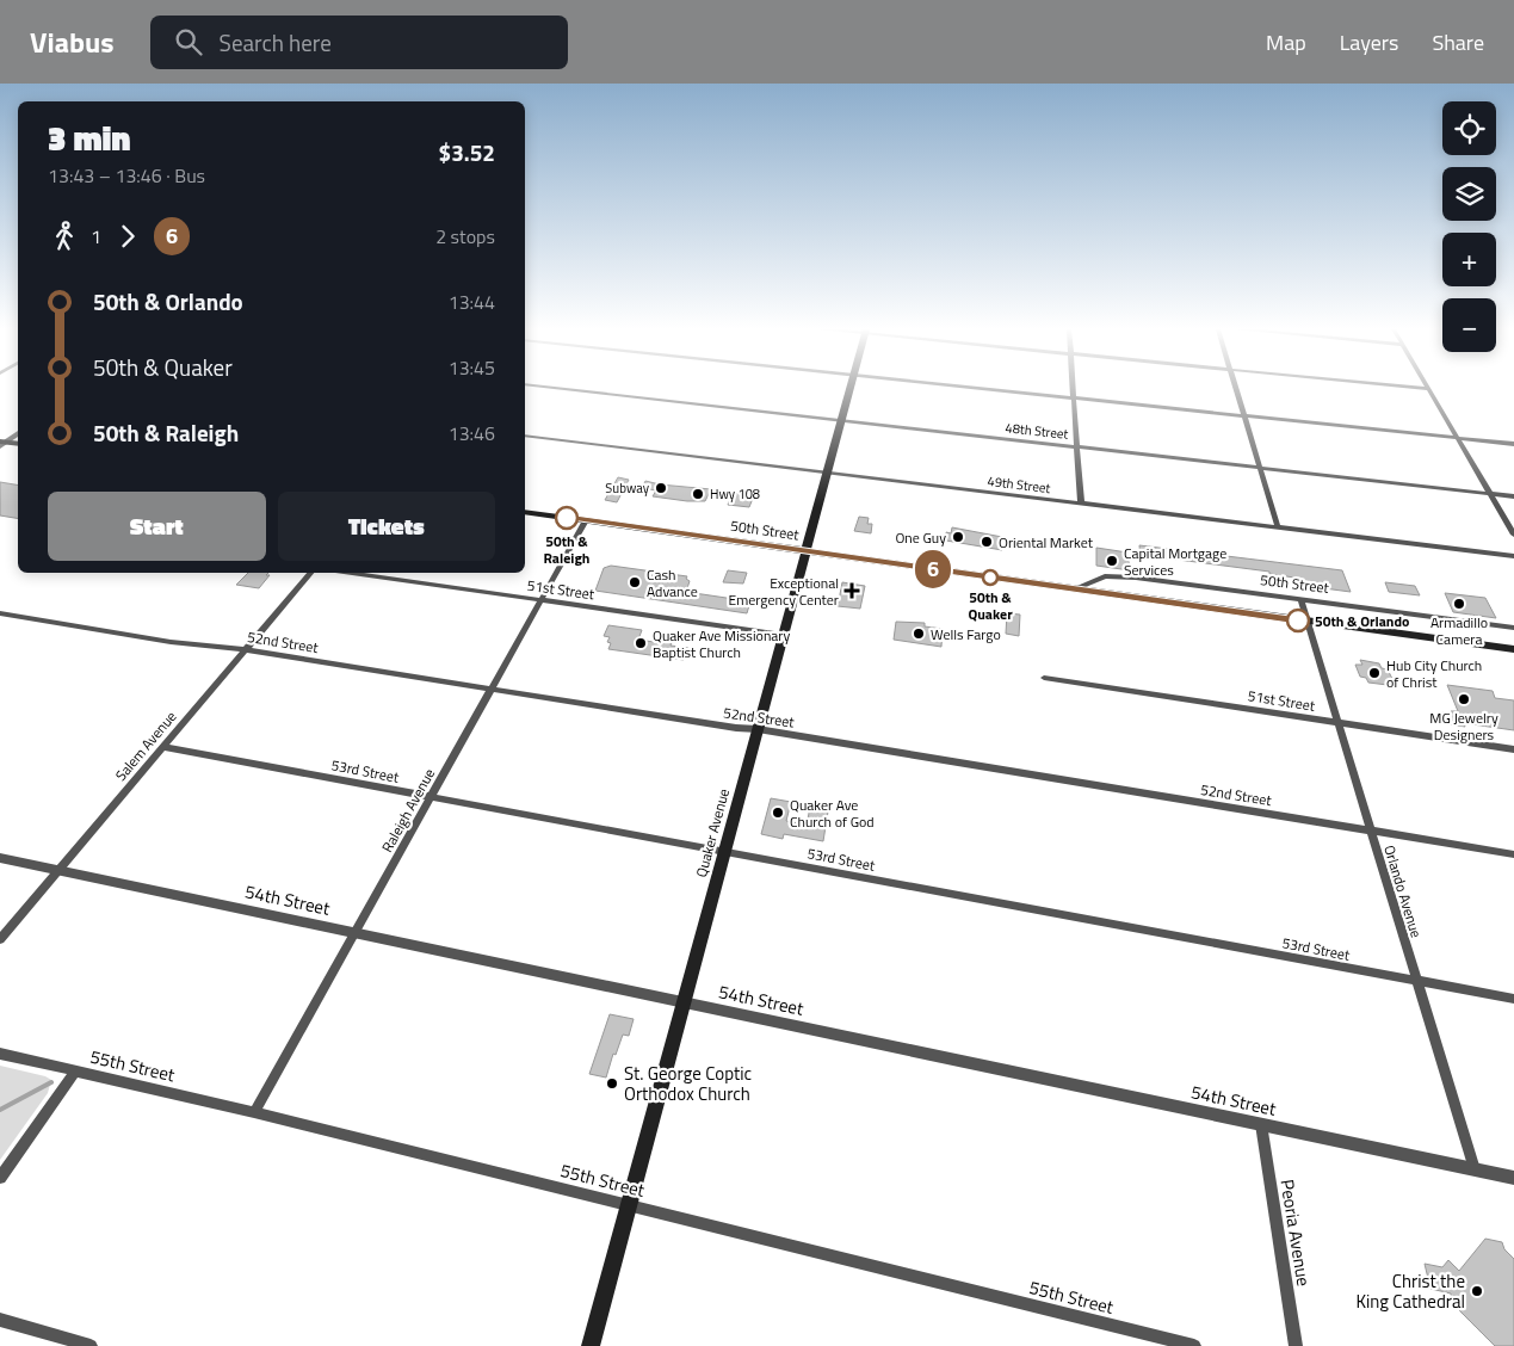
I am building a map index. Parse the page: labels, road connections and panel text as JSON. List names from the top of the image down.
{
  "streets": {
    "main road": ["50th Street", "Quaker Avenue"],
    "street": [
      "48th Street",
      "49th Street",
      "51st Street",
      "52nd Street",
      "Salem Avenue",
      "53rd Street",
      "Raleigh Avenue",
      "Orlando Avenue",
      "54th Street",
      "55th Street",
      "Peoria Avenue"
    ]
  },
  "crossings": [
    ["48th Street", "Quaker Avenue"],
    ["49th Street", "Quaker Avenue"],
    ["50th Street", "Raleigh Avenue"],
    ["50th Street", "Quaker Avenue"],
    ["50th Street", "Orlando Avenue"],
    ["51st Street", "Raleigh Avenue"],
    ["51st Street", "Quaker Avenue"],
    ["51st Street", "Orlando Avenue"],
    ["52nd Street", "Salem Avenue"],
    ["52nd Street", "Raleigh Avenue"],
    ["52nd Street", "Quaker Avenue"],
    ["52nd Street", "Orlando Avenue"],
    ["Salem Avenue", "53rd Street"],
    ["Salem Avenue", "54th Street"],
    ["53rd Street", "Raleigh Avenue"],
    ["53rd Street", "Quaker Avenue"],
    ["53rd Street", "Orlando Avenue"],
    ["Raleigh Avenue", "54th Street"],
    ["Raleigh Avenue", "55th Street"],
    ["Quaker Avenue", "54th Street"],
    ["Quaker Avenue", "55th Street"],
    ["Orlando Avenue", "54th Street"],
    ["54th Street", "Peoria Avenue"]
  ],
  "places": {
    "other": [
      "Subway",
      "Hwy 108",
      "50th & Raleigh",
      "One Guy",
      "Oriental Market",
      "Capital Mortgage Services",
      "50th & Quaker",
      "Cash Advance",
      "Armadillo Camera",
      "50th & Orlando",
      "Wells Fargo",
      "Quaker Ave Missionary Baptist Church",
      "Hub City Church of Christ",
      "MG Jewelry Designers",
      "Quaker Ave Church of God",
      "St. George Coptic Orthodox Church",
      "Christ the King Cathedral"
    ],
    "health": ["Exceptional Emergency Center"]
  },
  "lines": ["bus line 6"],
  "page": {
    "header": "Viabus",
    "search": "Search here",
    "nav": ["Map", "Layers", "Share"],
    "on_map": "6",
    "map_buttons": ["+", "−"],
    "heading": ["3 min", "13:43 – 13:46 · Bus", "$3.52"],
    "legs": ["1", "6", "2 stops"],
    "list": [
      {
        "name": "50th & Orlando",
        "value": "13:44"
      },
      {
        "name": "50th & Quaker",
        "value": "13:45"
      },
      {
        "name": "50th & Raleigh",
        "value": "13:46"
      }
    ],
    "buttons": ["Start", "Tickets"]
  }
}
